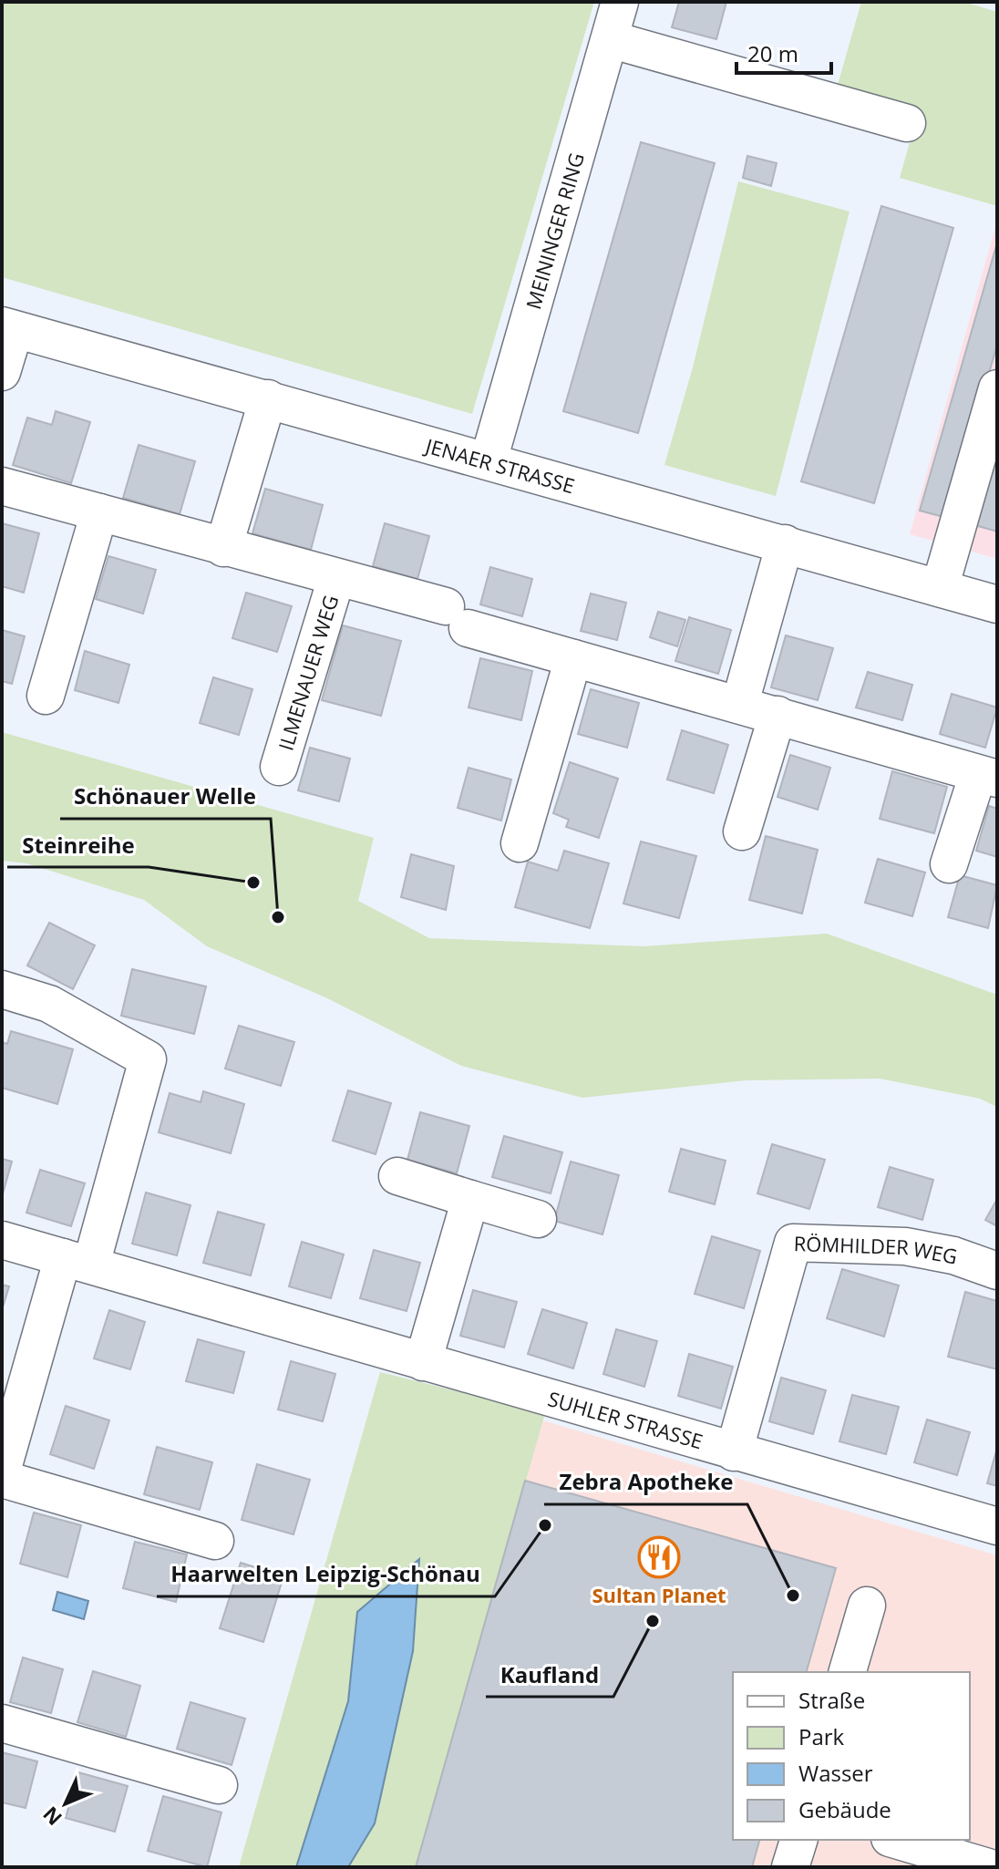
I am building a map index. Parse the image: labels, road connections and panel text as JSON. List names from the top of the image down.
{
  "streets": {
    "street": [
      "MEININGER RING",
      "JENAER STRASSE",
      "ILMENAUER WEG",
      "RÖMHILDER WEG",
      "SUHLER STRASSE"
    ]
  },
  "crossings": [
    ["MEININGER RING", "JENAER STRASSE"],
    ["RÖMHILDER WEG", "SUHLER STRASSE"]
  ],
  "places": {
    "other": [
      "Steinreihe",
      "Schönauer Welle",
      "Haarwelten Leipzig-Schönau",
      "Zebra Apotheke",
      "Kaufland"
    ],
    "restaurant": ["Sultan Planet"]
  },
  "legend": [
    "Straße",
    "Park",
    "Wasser",
    "Gebäude"
  ],
  "scale_bar": "20 m",
  "north": "bottom left"
}
